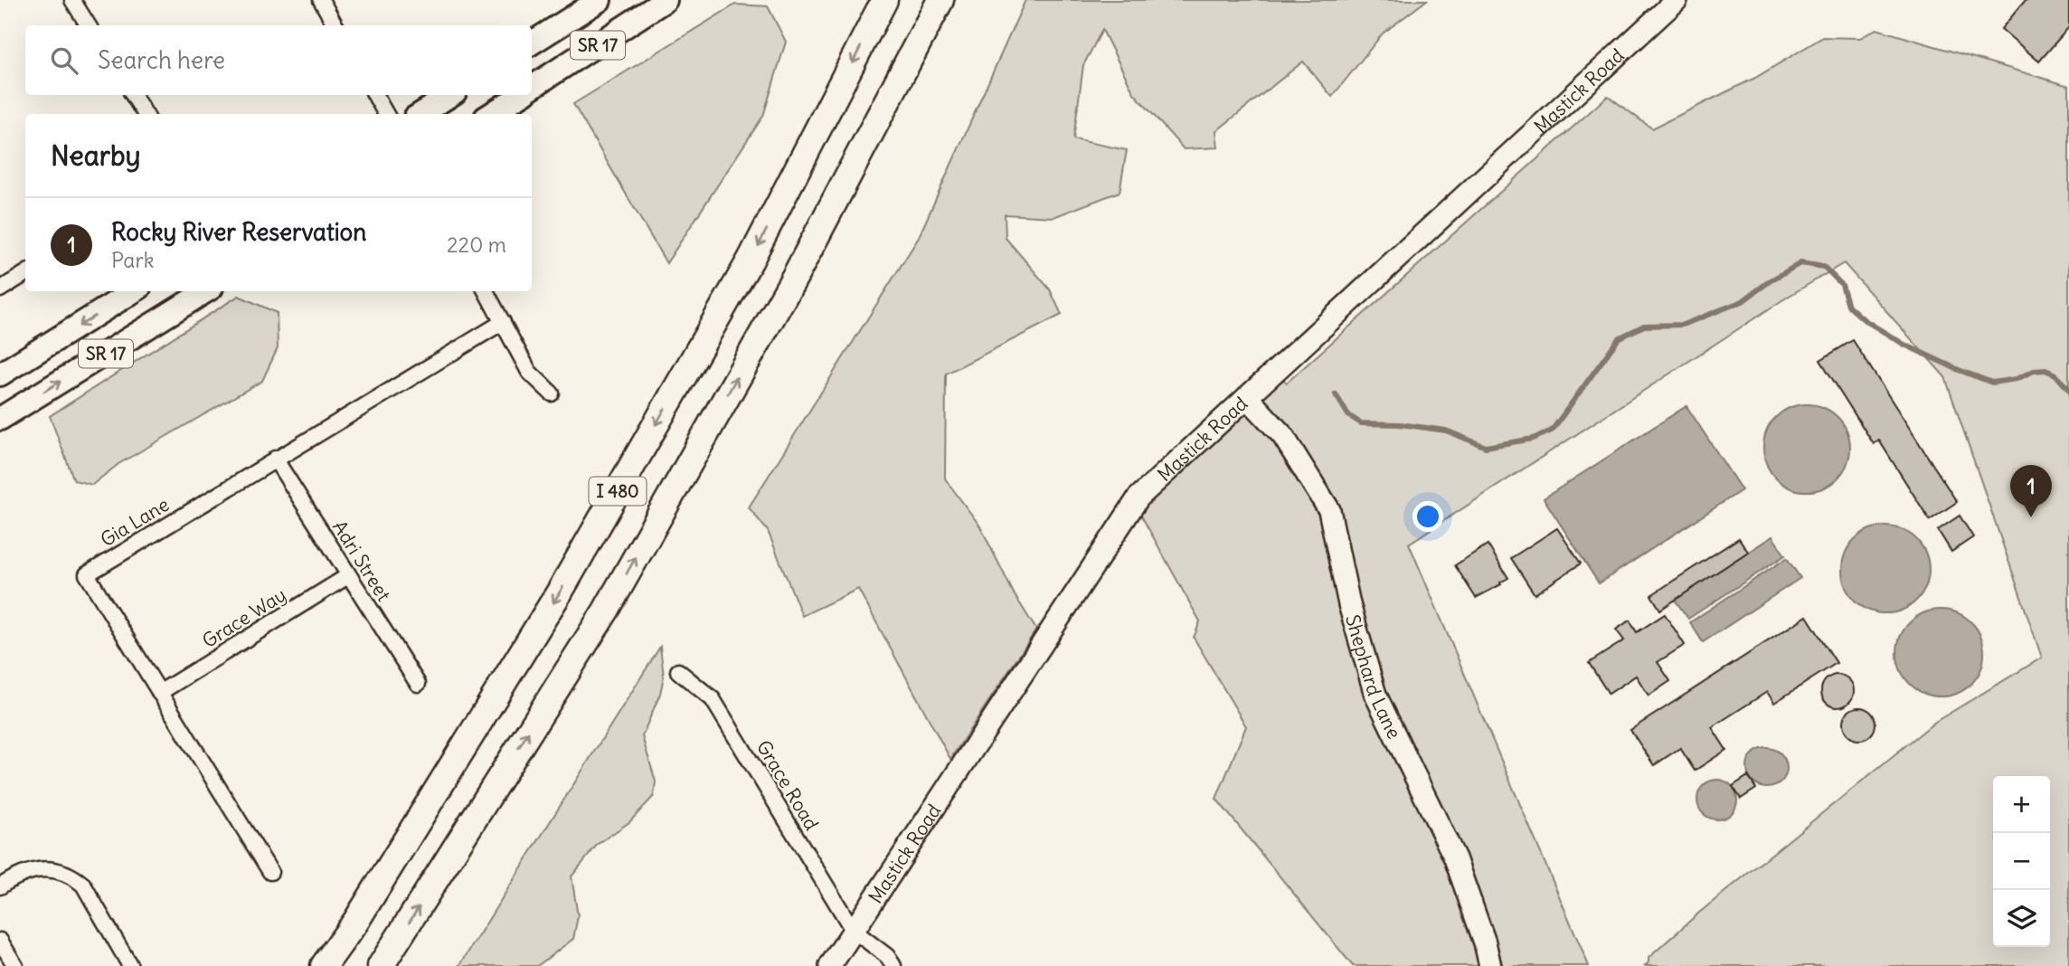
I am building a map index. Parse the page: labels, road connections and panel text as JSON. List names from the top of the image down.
{
  "streets": {
    "highway": ["I 480"],
    "main road": ["SR 17"],
    "street": [
      "Mastick Road",
      "Gia Lane",
      "Adri Street",
      "Grace Way",
      "Shephard Lane",
      "Grace Road"
    ]
  },
  "crossings": [
    ["Mastick Road", "Shephard Lane"],
    ["Mastick Road", "Grace Road"],
    ["Gia Lane", "Adri Street"],
    ["Gia Lane", "Grace Way"],
    ["Adri Street", "Grace Way"]
  ],
  "page": {
    "search": "Search here",
    "heading": "Nearby",
    "list": [
      {
        "mark": "1",
        "name": "Rocky River Reservation",
        "note": "Park",
        "value": "220 m"
      }
    ],
    "pins": "1",
    "map_buttons": ["+", "−"]
  }
}
